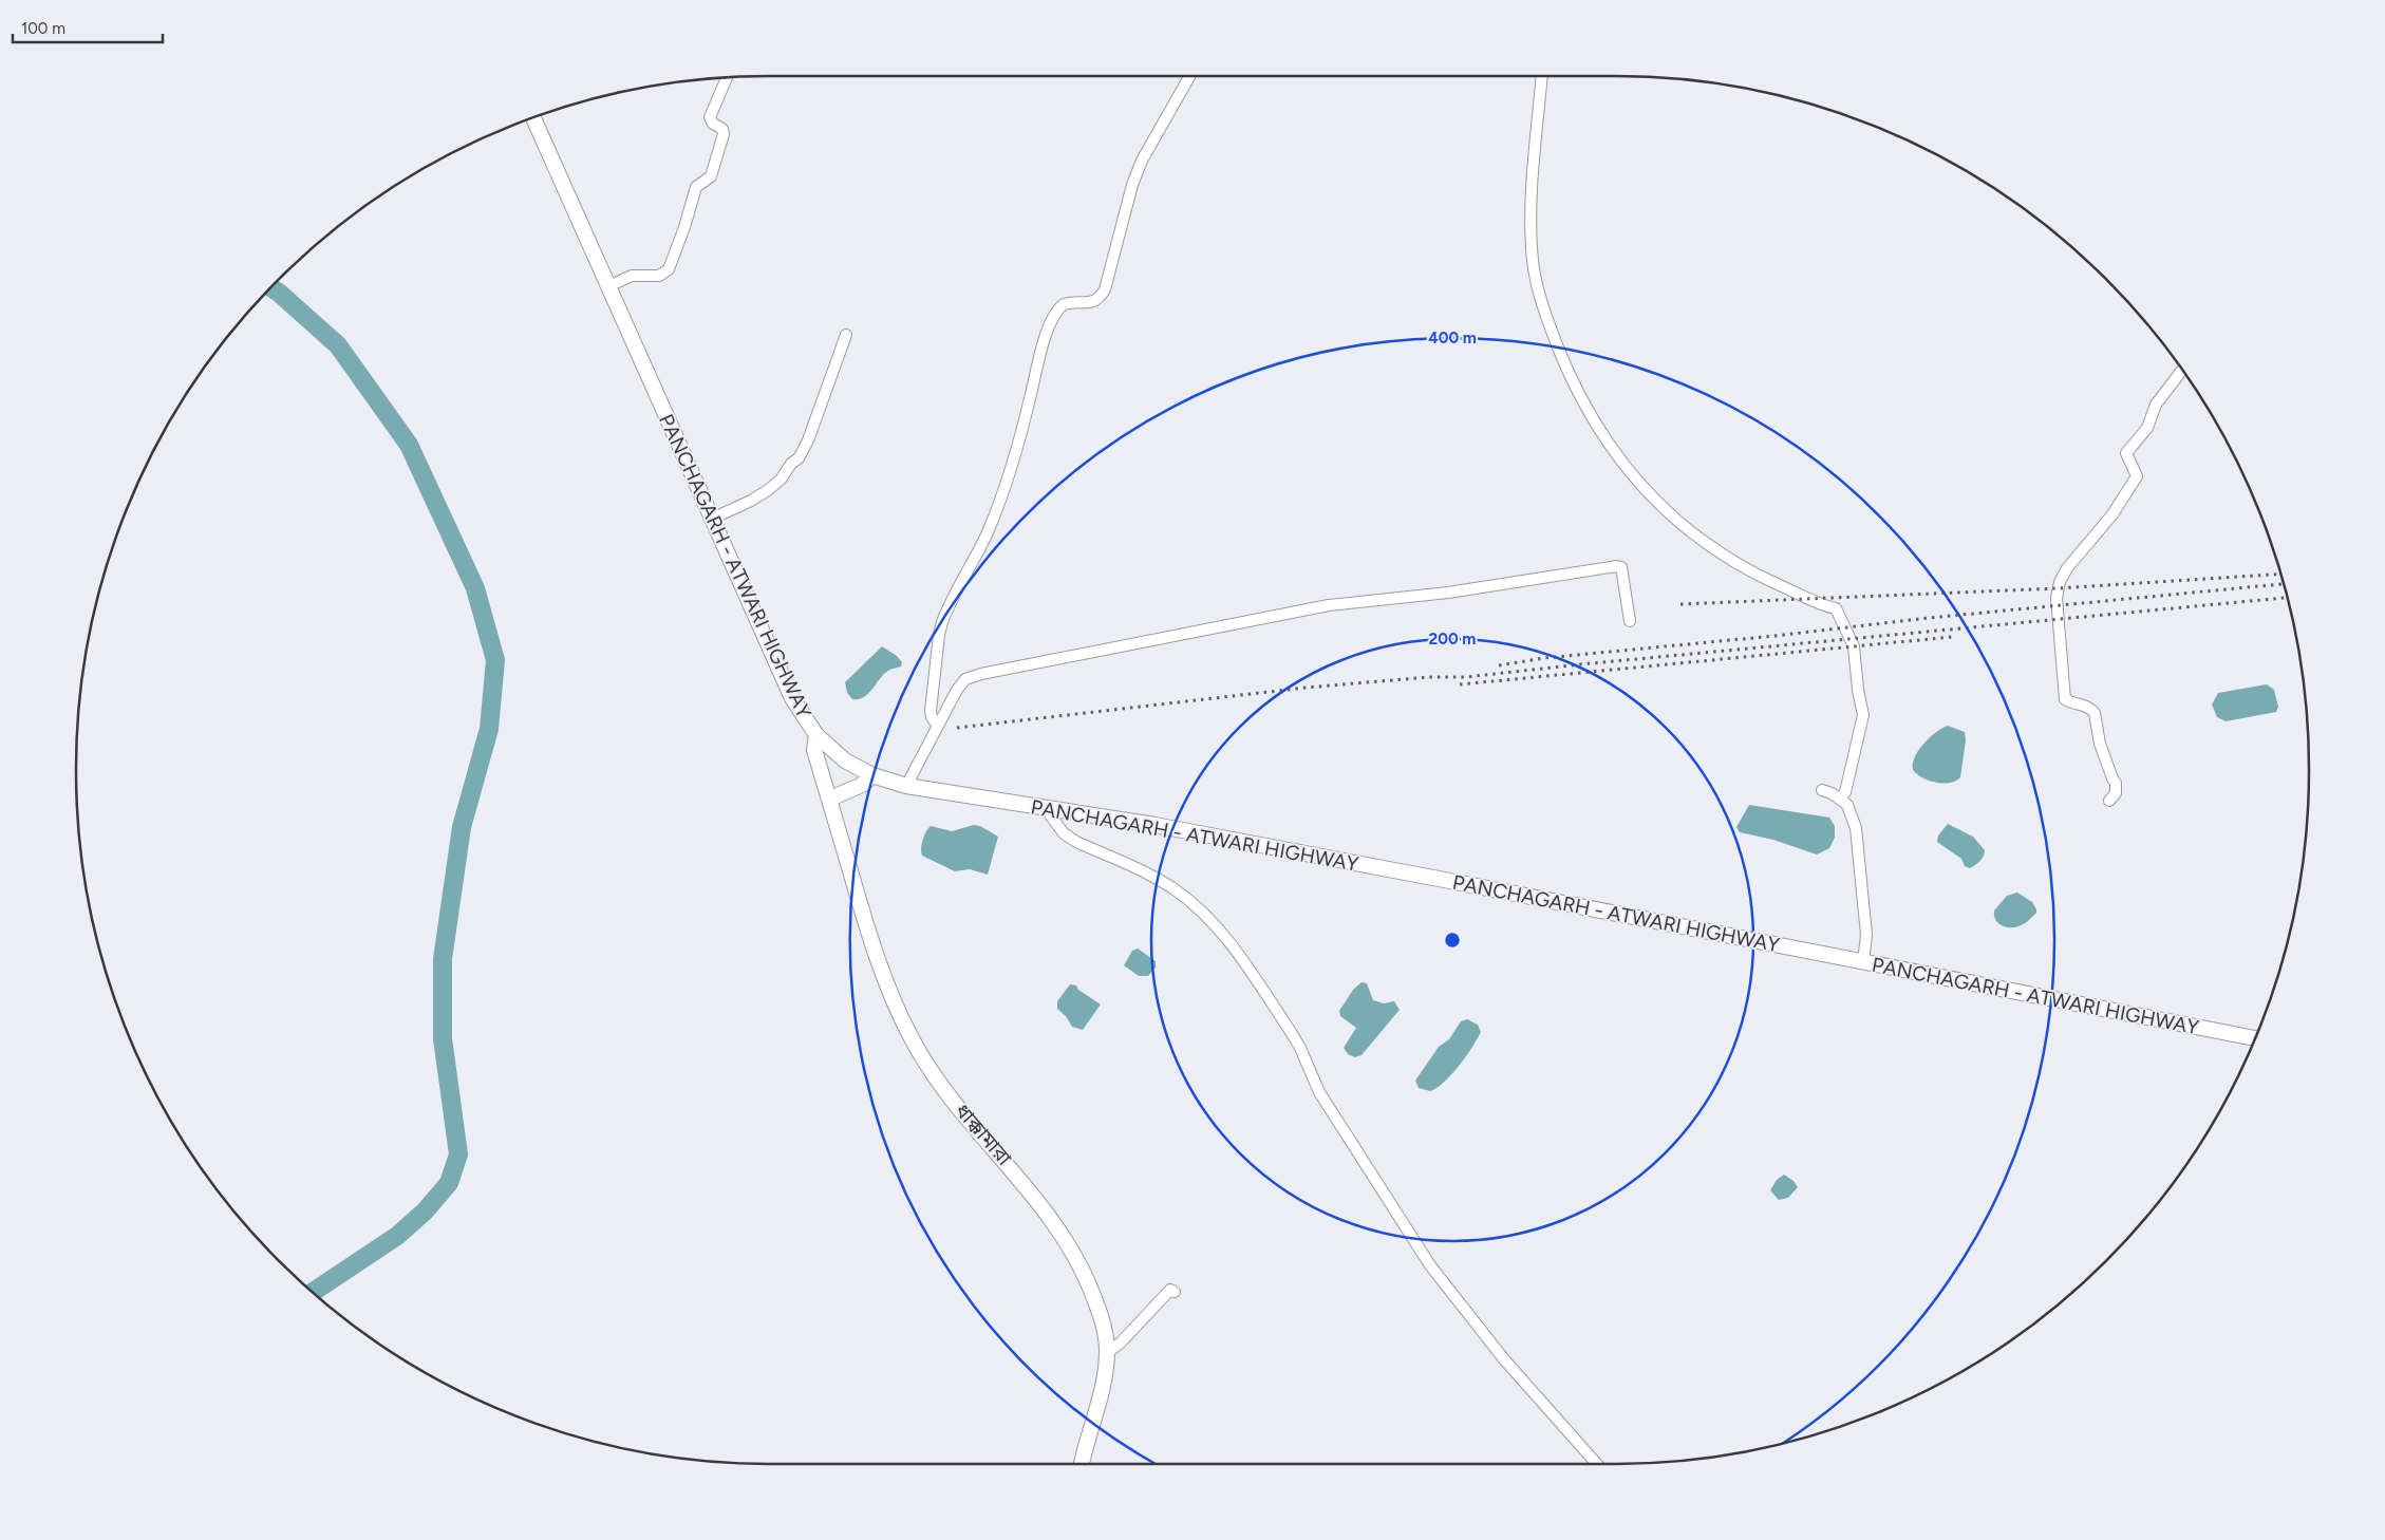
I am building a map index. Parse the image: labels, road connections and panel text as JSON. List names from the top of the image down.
{
  "streets": {
    "main road": ["PANCHAGARH - ATWARI HIGHWAY", "ধাক্কামারা"]
  },
  "crossings": [
    ["PANCHAGARH - ATWARI HIGHWAY", "ধাক্কামারা"]
  ],
  "scale_bar": "100 m",
  "rings": ["400 m", "200 m"]
}
